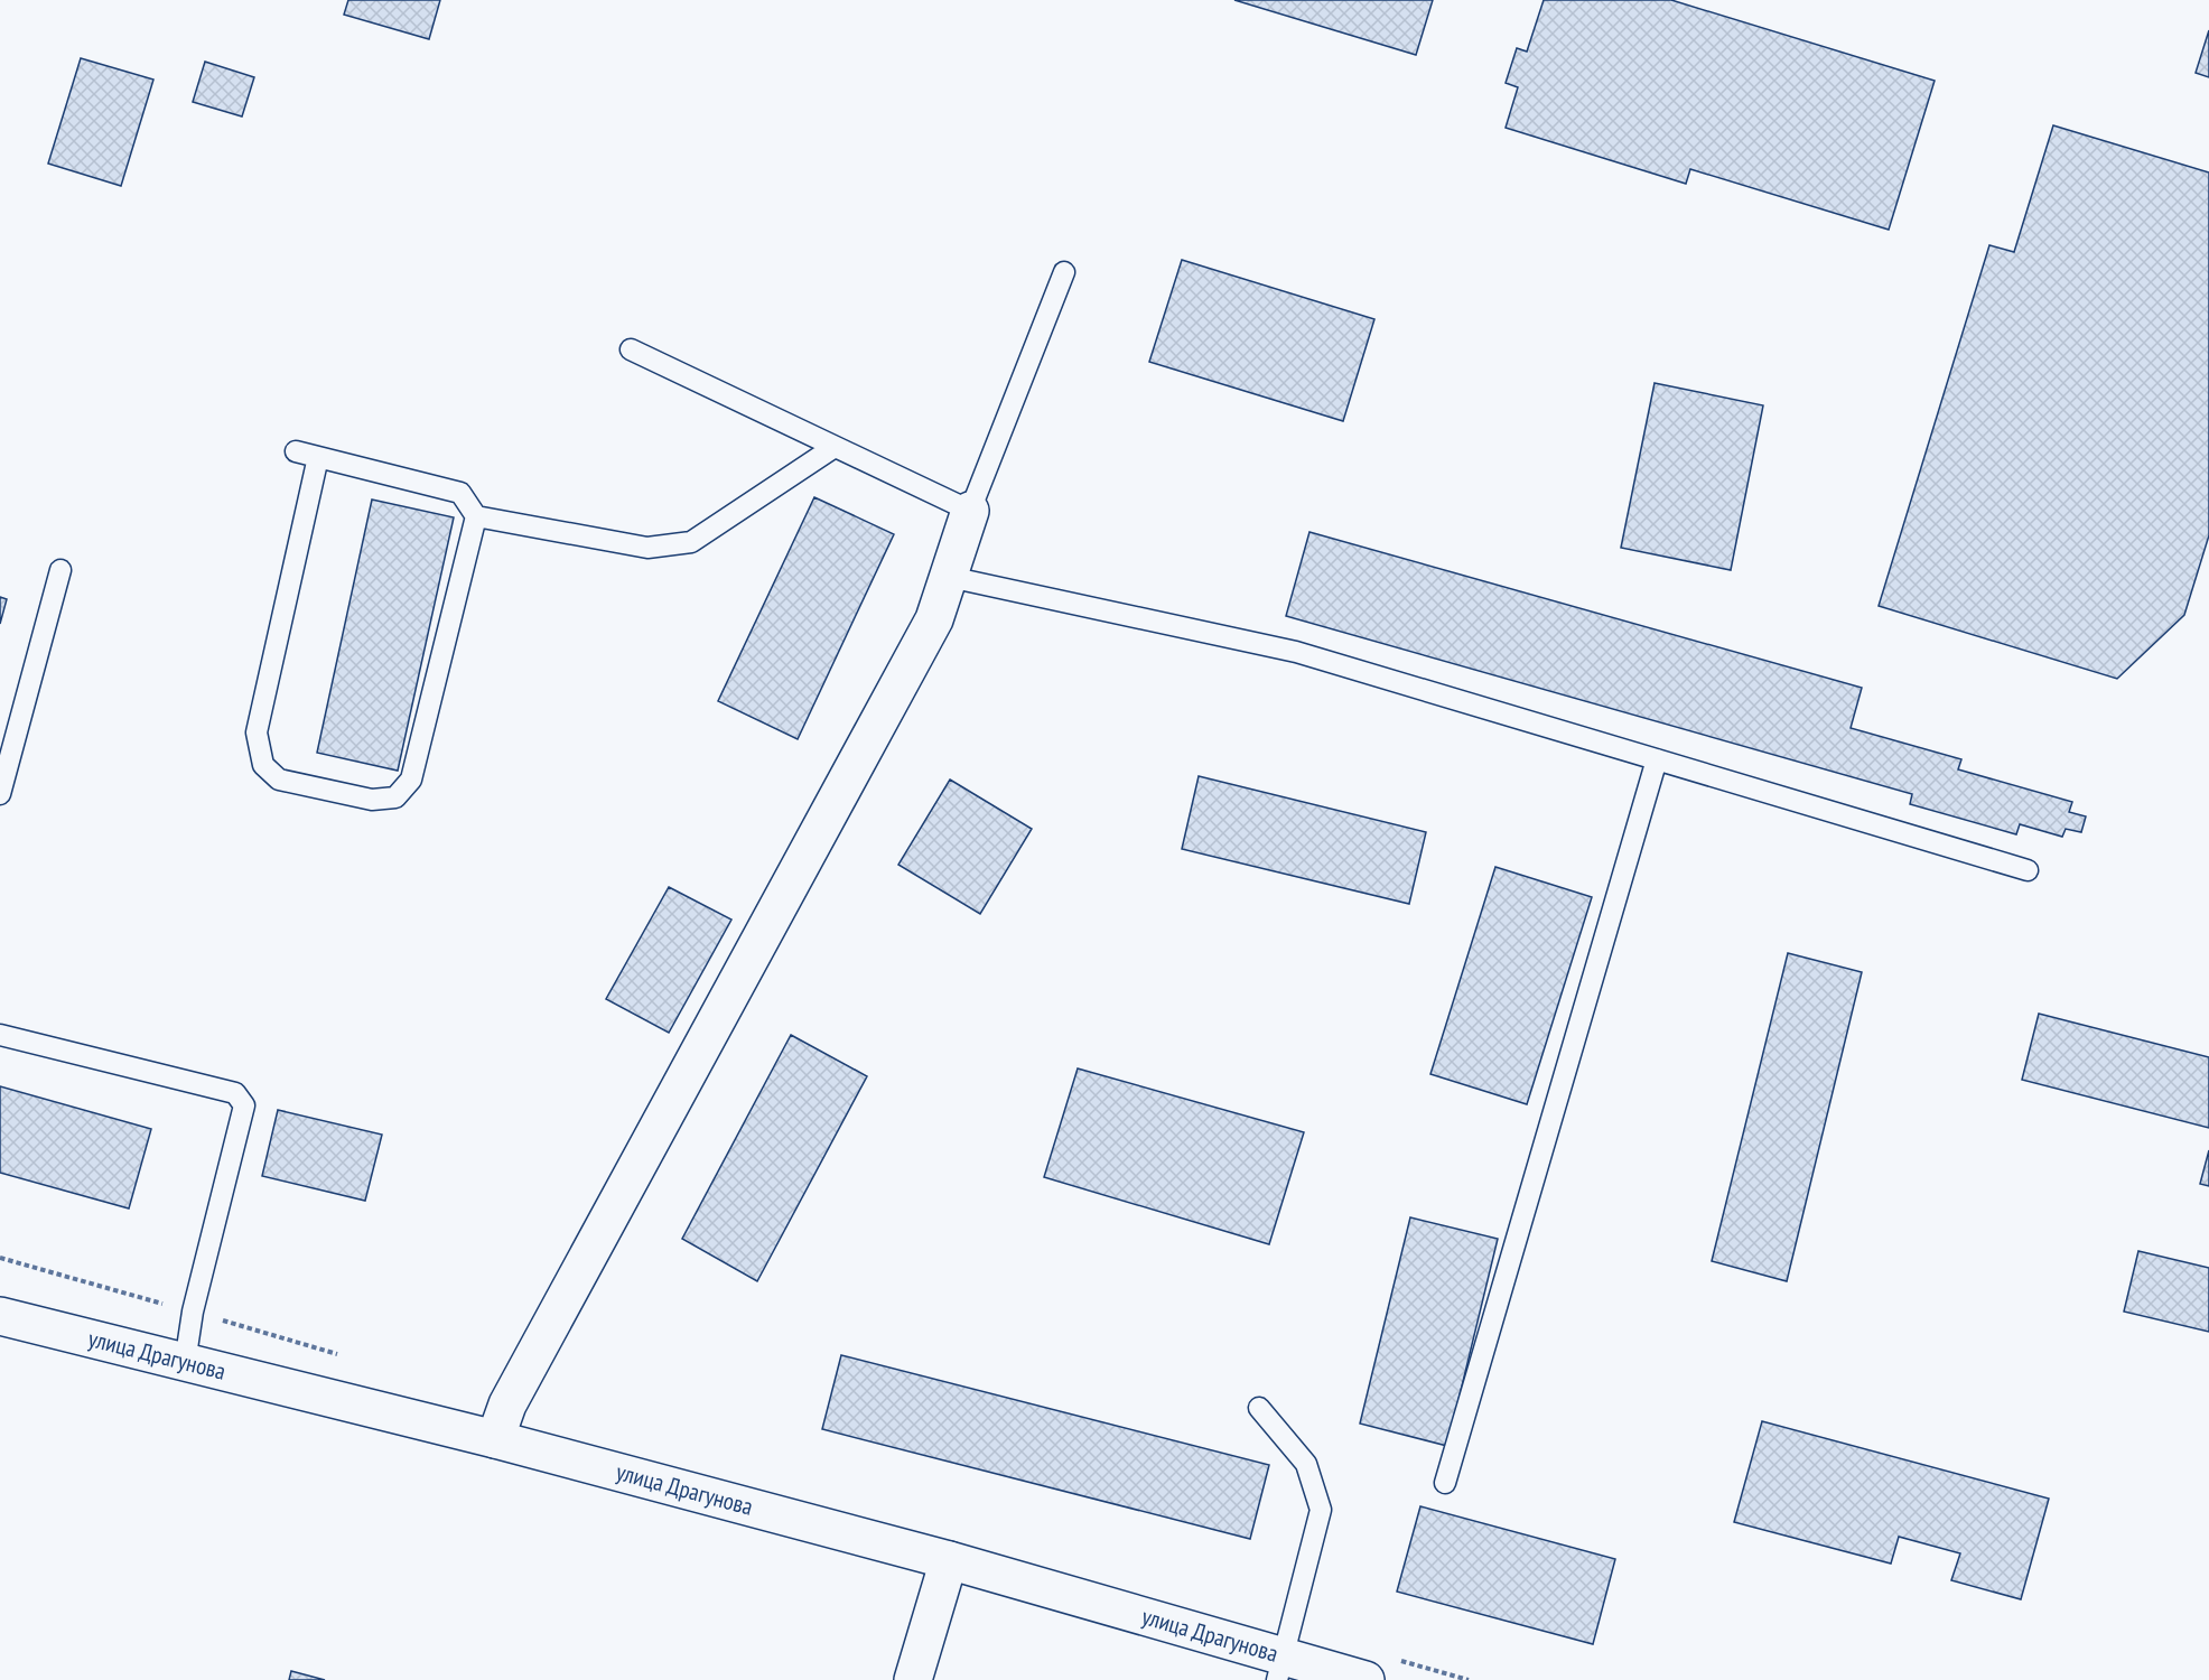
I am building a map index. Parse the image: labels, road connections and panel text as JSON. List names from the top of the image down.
{
  "streets": {
    "main road": ["улица Драгунова"]
  }
}
